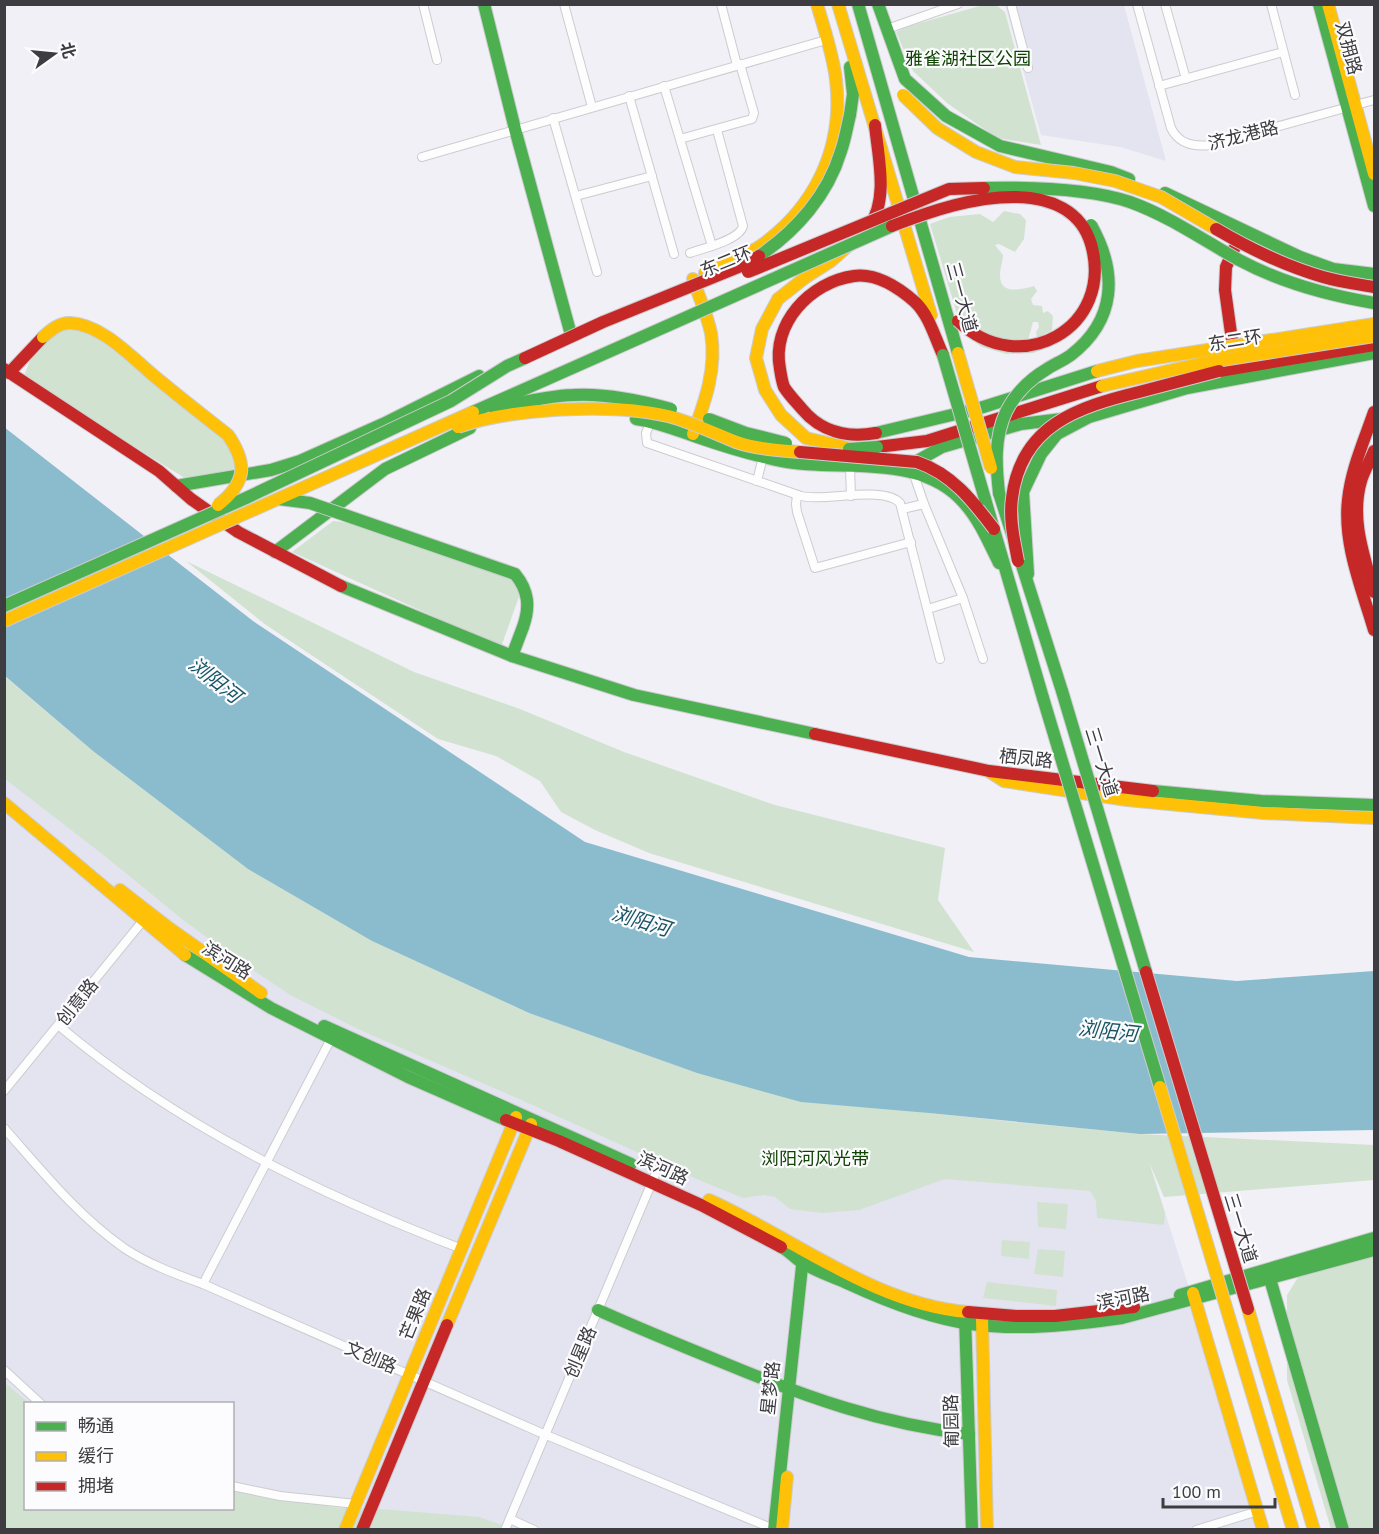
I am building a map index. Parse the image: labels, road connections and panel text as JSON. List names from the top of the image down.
{
  "streets": {
    "main road": [
      "双拥路",
      "东二环",
      "三一大道",
      "栖凤路",
      "滨河路",
      "芒果路",
      "星梦路",
      "匍园路"
    ],
    "street": [
      "济龙港路",
      "创意路",
      "创星路",
      "文创路"
    ]
  },
  "crossings": [
    ["双拥路", "济龙港路"],
    ["滨河路", "创意路"],
    ["滨河路", "芒果路"],
    ["滨河路", "创星路"],
    ["滨河路", "星梦路"],
    ["滨河路", "匍园路"],
    ["芒果路", "文创路"],
    ["创星路", "文创路"],
    ["文创路", "星梦路"]
  ],
  "water": ["浏阳河"],
  "parks": ["雅雀湖社区公园", "浏阳河风光带"],
  "legend": ["畅通", "缓行", "拥堵"],
  "scale_bar": "100 m",
  "north": "right"
}
